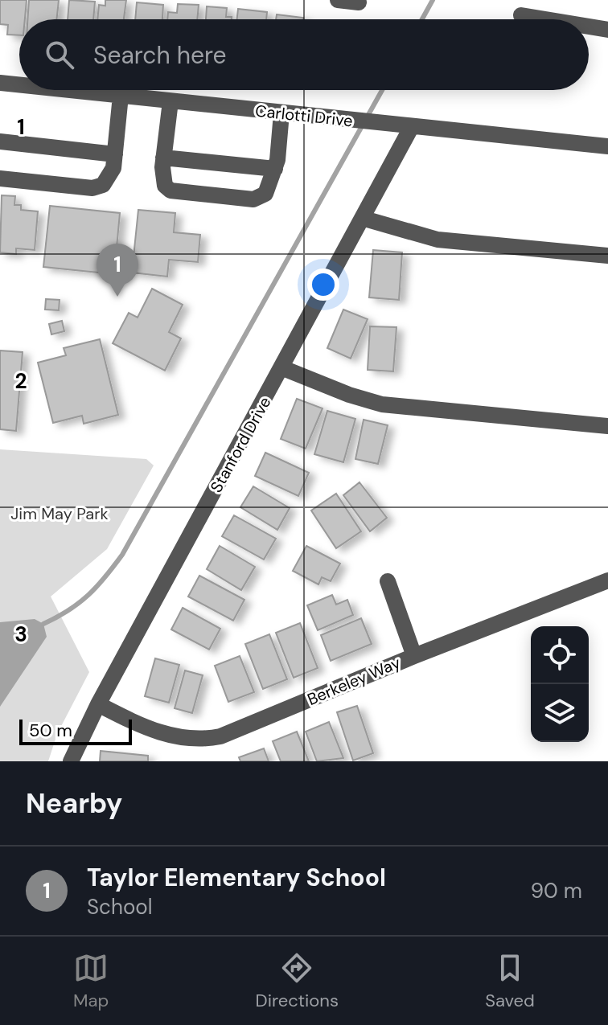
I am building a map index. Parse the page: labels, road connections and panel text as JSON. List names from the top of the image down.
{
  "streets": {
    "street": ["Carlotti Drive", "Stanford Drive", "Berkeley Way"]
  },
  "crossings": [
    ["Carlotti Drive", "Stanford Drive"],
    ["Stanford Drive", "Berkeley Way"]
  ],
  "parks": ["Jim May Park"],
  "scale_bar": "50 m",
  "page": {
    "search": "Search here",
    "pins": "1",
    "scale": "50 m",
    "heading": "Nearby",
    "list": [
      {
        "mark": "1",
        "name": "Taylor Elementary School",
        "note": "School",
        "value": "90 m"
      }
    ],
    "nav": ["Map", "Directions", "Saved"]
  },
  "grid": {
    "rows": ["1", "2", "3"]
  }
}
